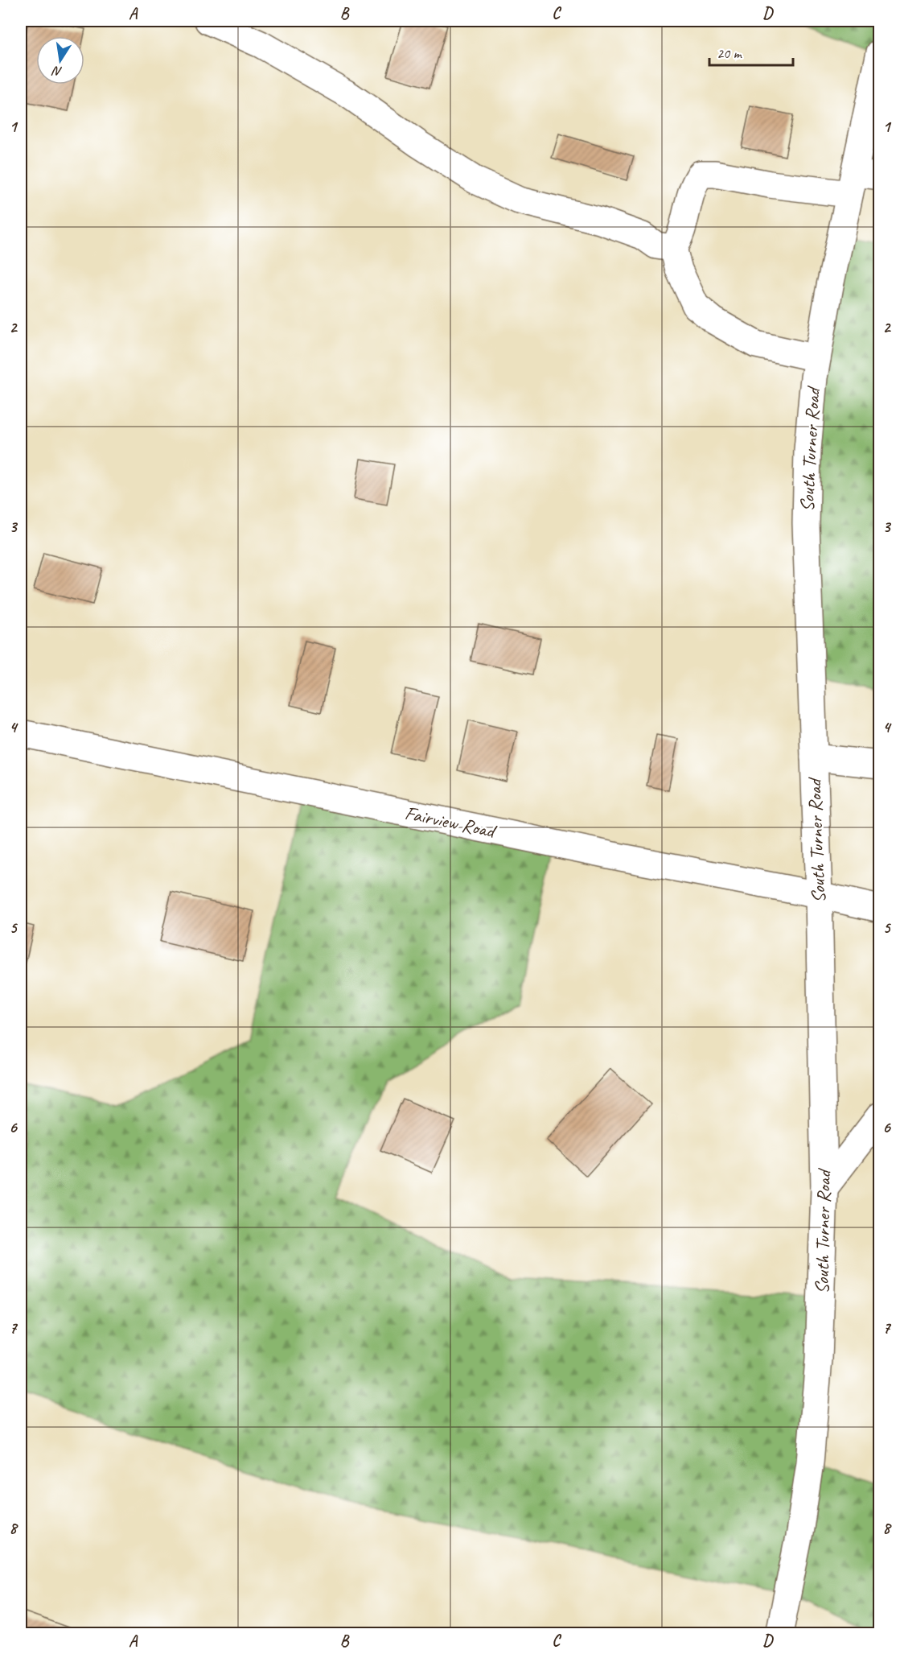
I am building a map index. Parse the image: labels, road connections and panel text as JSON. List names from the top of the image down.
{
  "streets": {
    "street": ["South Turner Road", "Fairview Road"]
  },
  "crossings": [
    ["South Turner Road", "Fairview Road"]
  ],
  "scale_bar": "20 m",
  "north": "bottom",
  "grid": {
    "columns": [
      "A",
      "B",
      "C",
      "D"
    ],
    "rows": [
      "1",
      "2",
      "3",
      "4",
      "5",
      "6",
      "7",
      "8"
    ]
  }
}
